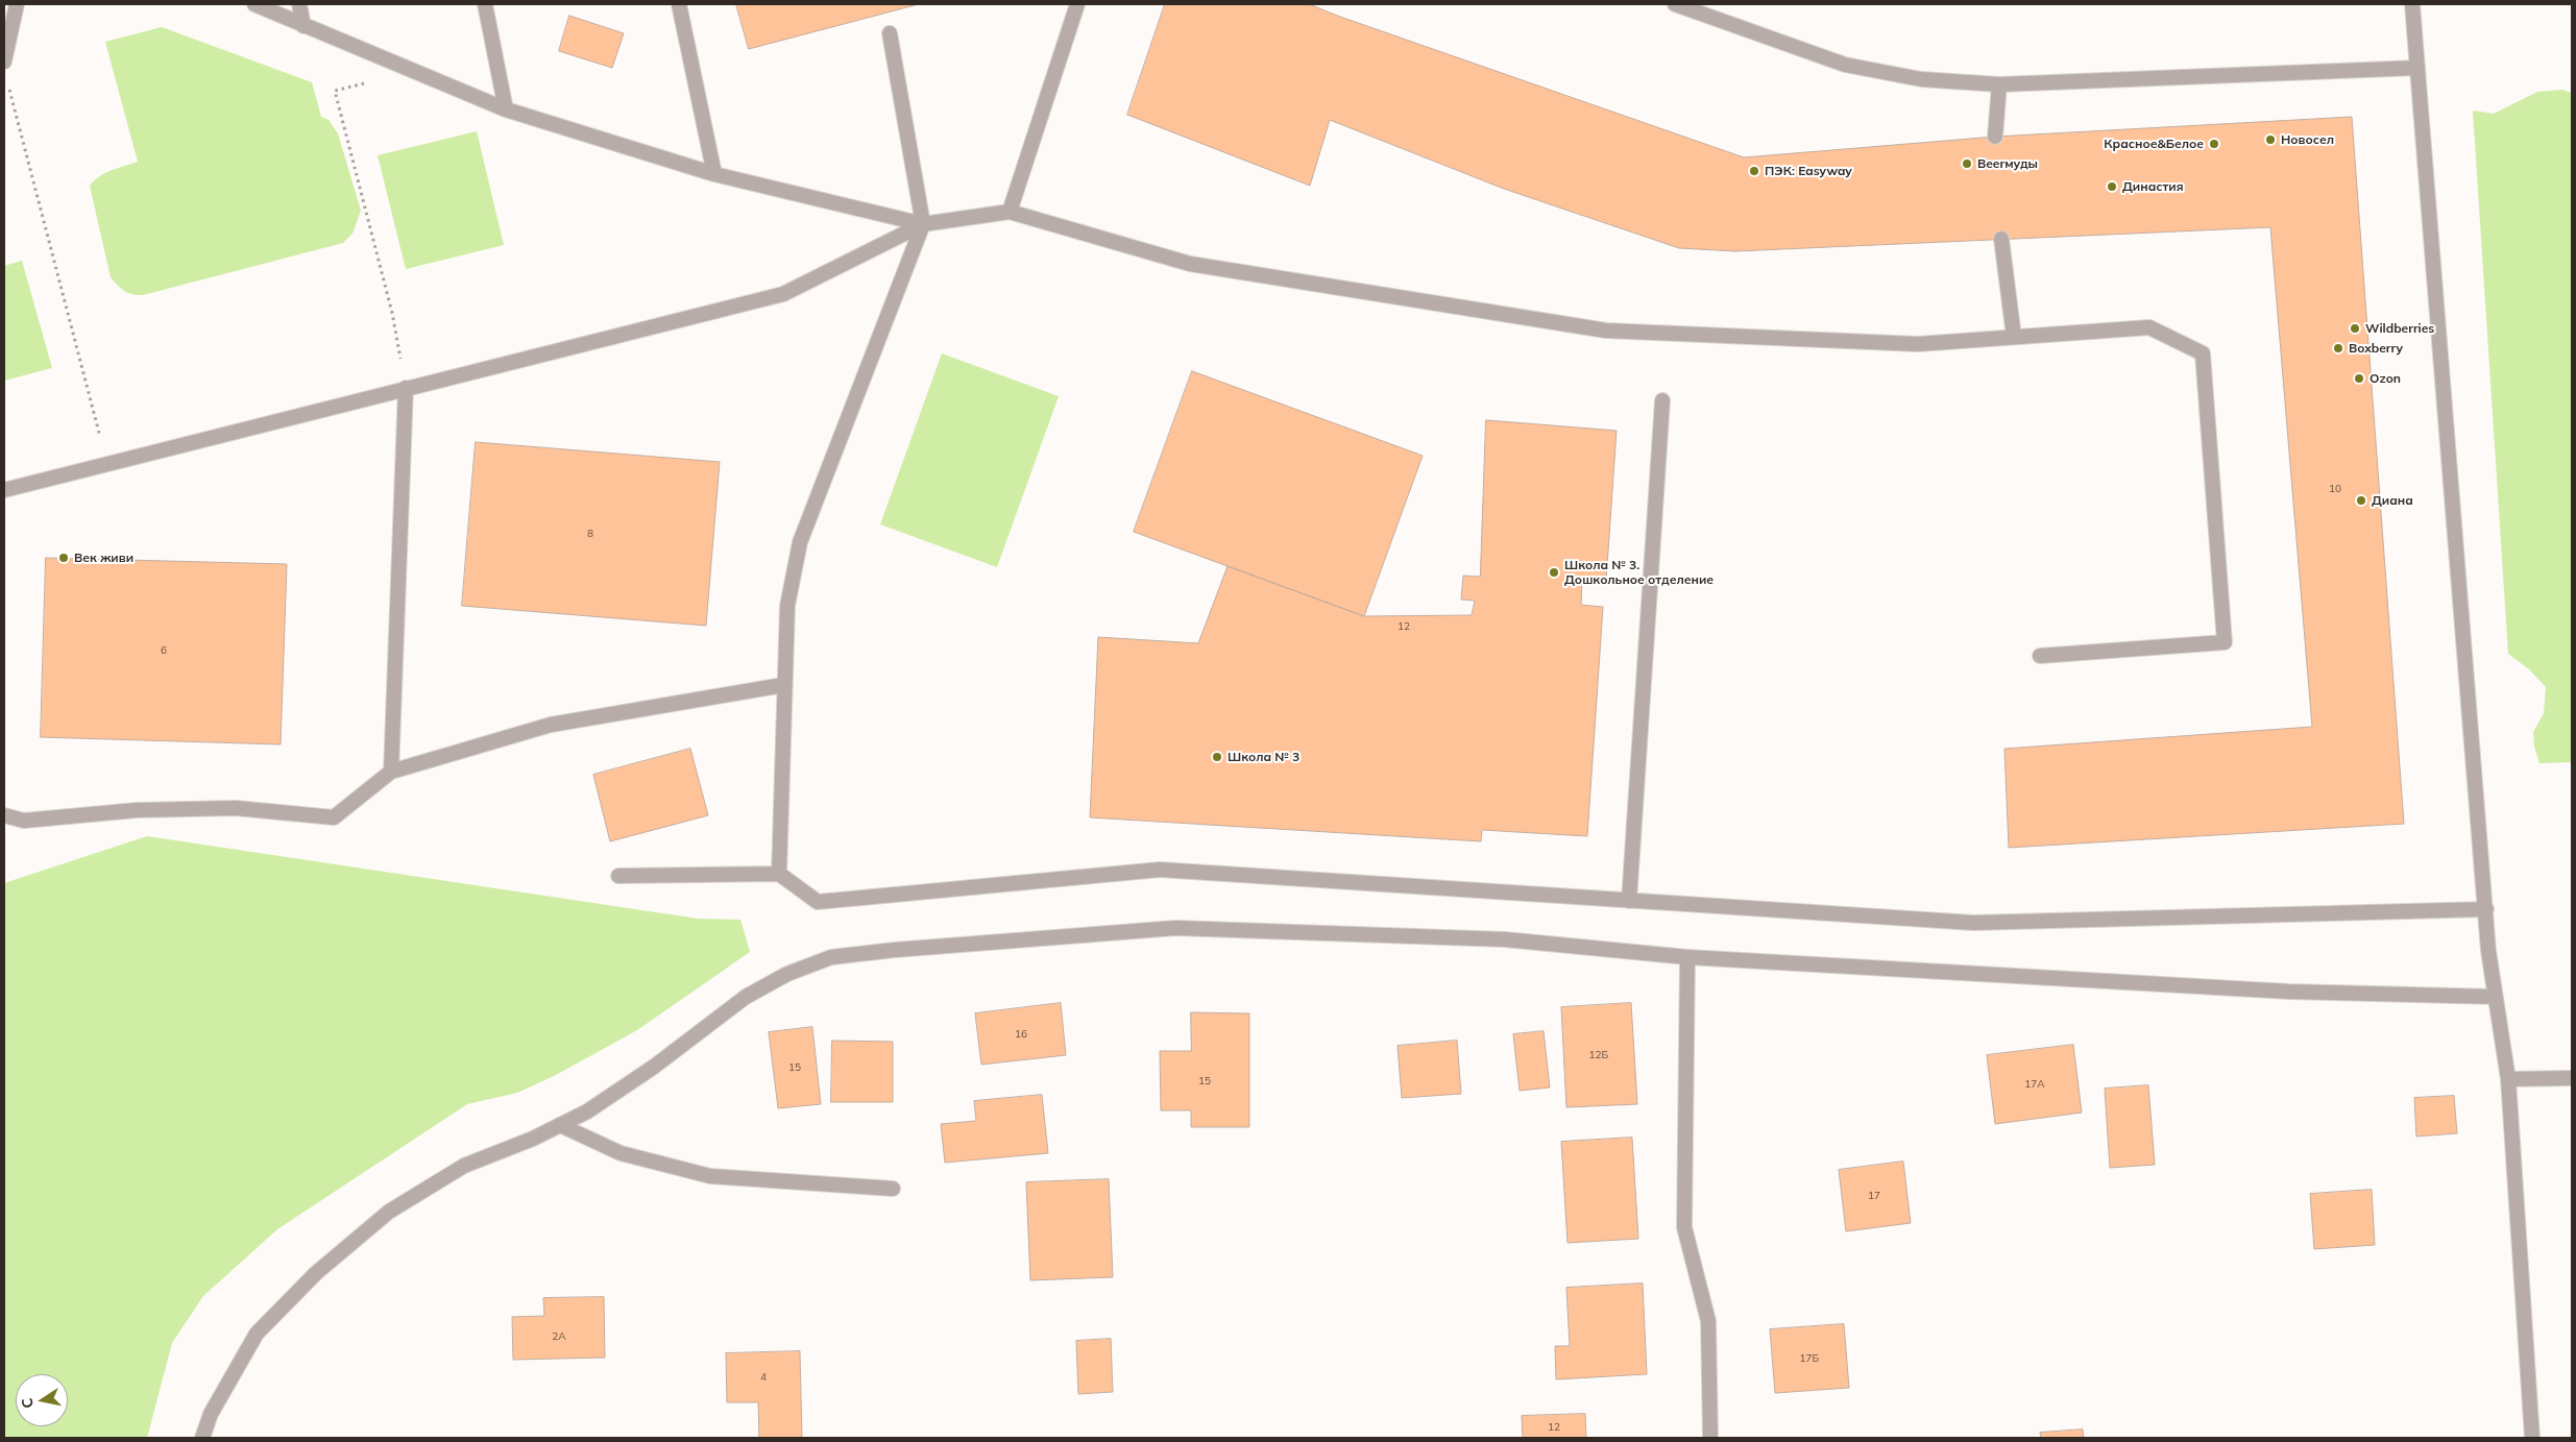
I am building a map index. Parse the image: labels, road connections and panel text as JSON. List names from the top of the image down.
{
  "places": [
    "Новосел",
    "Красное&Белое",
    "Beerмуды",
    "ПЭК: Easyway",
    "Династия",
    "Wildberries",
    "Boxberry",
    "Ozon",
    "Диана",
    "Век живи",
    "Школа № 3. Дошкольное отделение",
    "Школа № 3"
  ],
  "house_numbers": [
    "10",
    "8",
    "12",
    "6",
    "16",
    "12Б",
    "15",
    "15",
    "17А",
    "17",
    "2А",
    "17Б",
    "4",
    "12"
  ],
  "north": "left"
}
